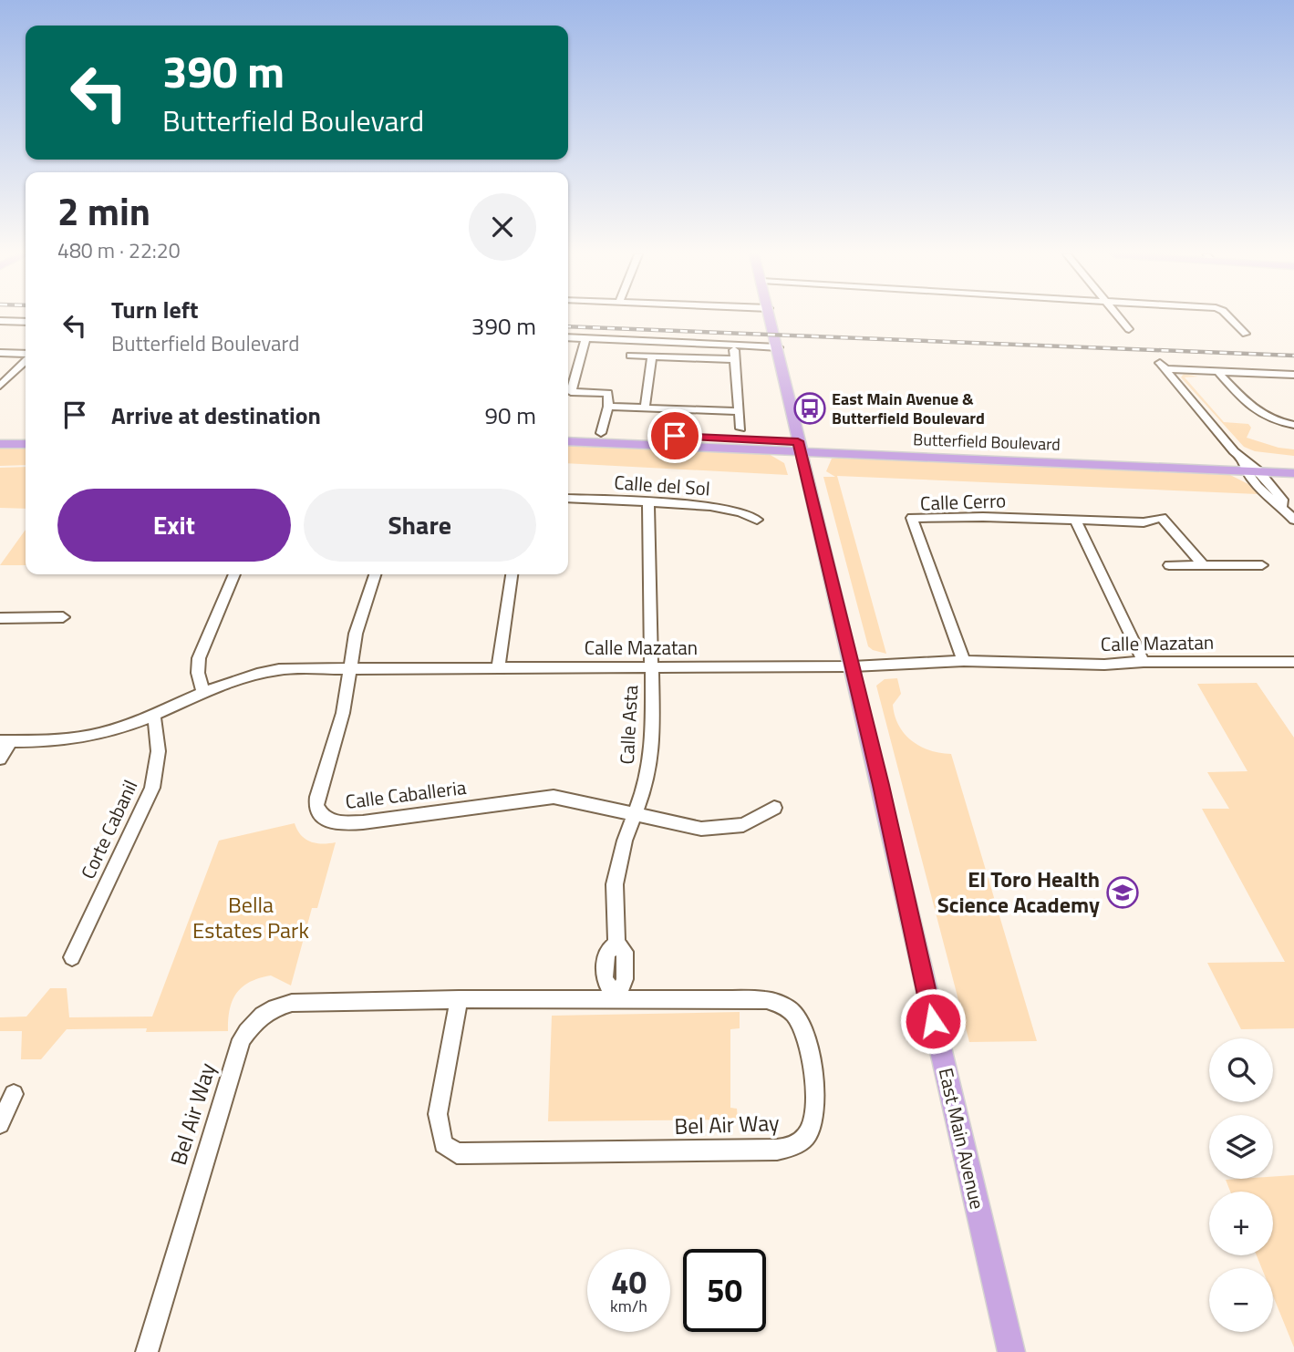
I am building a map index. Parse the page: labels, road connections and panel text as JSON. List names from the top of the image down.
{
  "streets": {
    "main road": ["Butterfield Boulevard", "East Main Avenue"],
    "street": [
      "Calle del Sol",
      "Calle Cerro",
      "Calle Mazatan",
      "Calle Asta",
      "Calle Caballeria",
      "Corte Cabanil",
      "Bel Air Way"
    ]
  },
  "crossings": [
    ["Butterfield Boulevard", "East Main Avenue"],
    ["Calle del Sol", "Calle Asta"],
    ["Calle Cerro", "Calle Mazatan"],
    ["Calle Mazatan", "Calle Asta"],
    ["Calle Mazatan", "Calle Caballeria"],
    ["Calle Mazatan", "Corte Cabanil"],
    ["Calle Mazatan", "East Main Avenue"],
    ["Calle Asta", "Calle Caballeria"],
    ["Calle Asta", "Bel Air Way"]
  ],
  "parks": ["Bella Estates Park"],
  "places": {
    "bus stop": ["East Main Avenue & Butterfield Boulevard"],
    "school or university": ["El Toro Health Science Academy"]
  },
  "page": {
    "turn": ["390 m", "Butterfield Boulevard"],
    "heading": ["2 min", "480 m · 22:20"],
    "list": [
      {
        "name": "Turn left",
        "note": "Butterfield Boulevard",
        "value": "390 m"
      },
      {
        "name": "Arrive at destination",
        "value": "90 m"
      }
    ],
    "buttons": ["Exit", "Share"],
    "map_buttons": ["+", "−"],
    "speed": "40 km/h",
    "limit": "50"
  }
}
